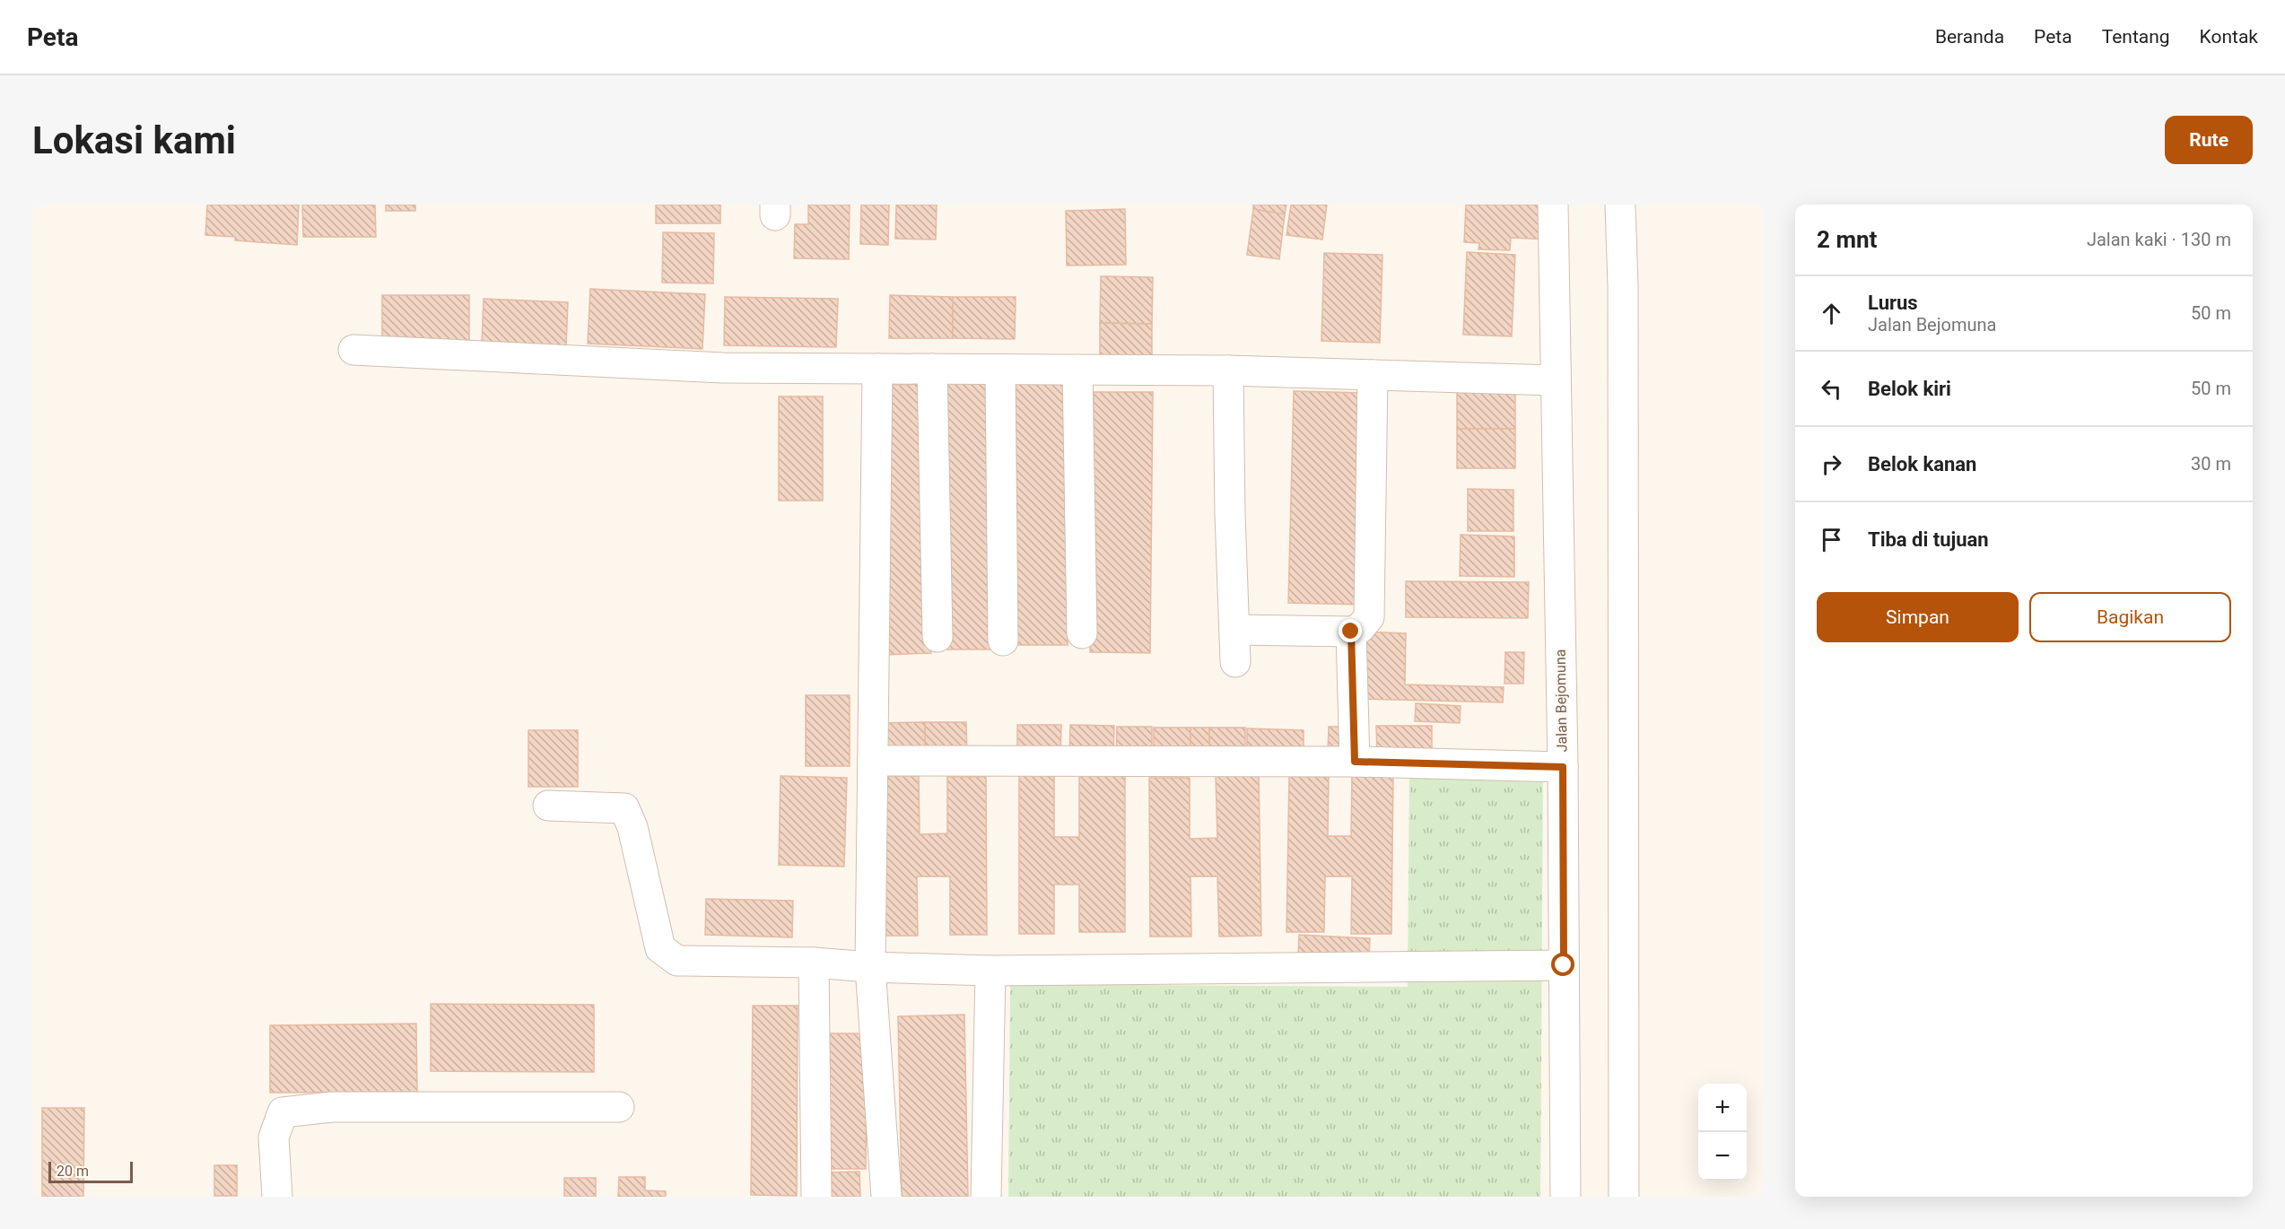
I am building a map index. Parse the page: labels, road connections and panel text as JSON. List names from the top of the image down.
{
  "streets": {
    "street": ["Jalan Bejomuna"]
  },
  "scale_bar": "20 m",
  "page": {
    "header": "Peta",
    "nav": [
      "Beranda",
      "Peta",
      "Tentang",
      "Kontak"
    ],
    "buttons": [
      "Rute",
      ["Simpan", "Bagikan"]
    ],
    "title": "Lokasi kami",
    "heading": ["2 mnt", "Jalan kaki · 130 m"],
    "list": [
      ["Lurus", "Jalan Bejomuna", "50 m"],
      ["Belok kiri", "50 m"],
      ["Belok kanan", "30 m"],
      "Tiba di tujuan"
    ],
    "map_buttons": ["+", "−"],
    "scale": "20 m"
  }
}
